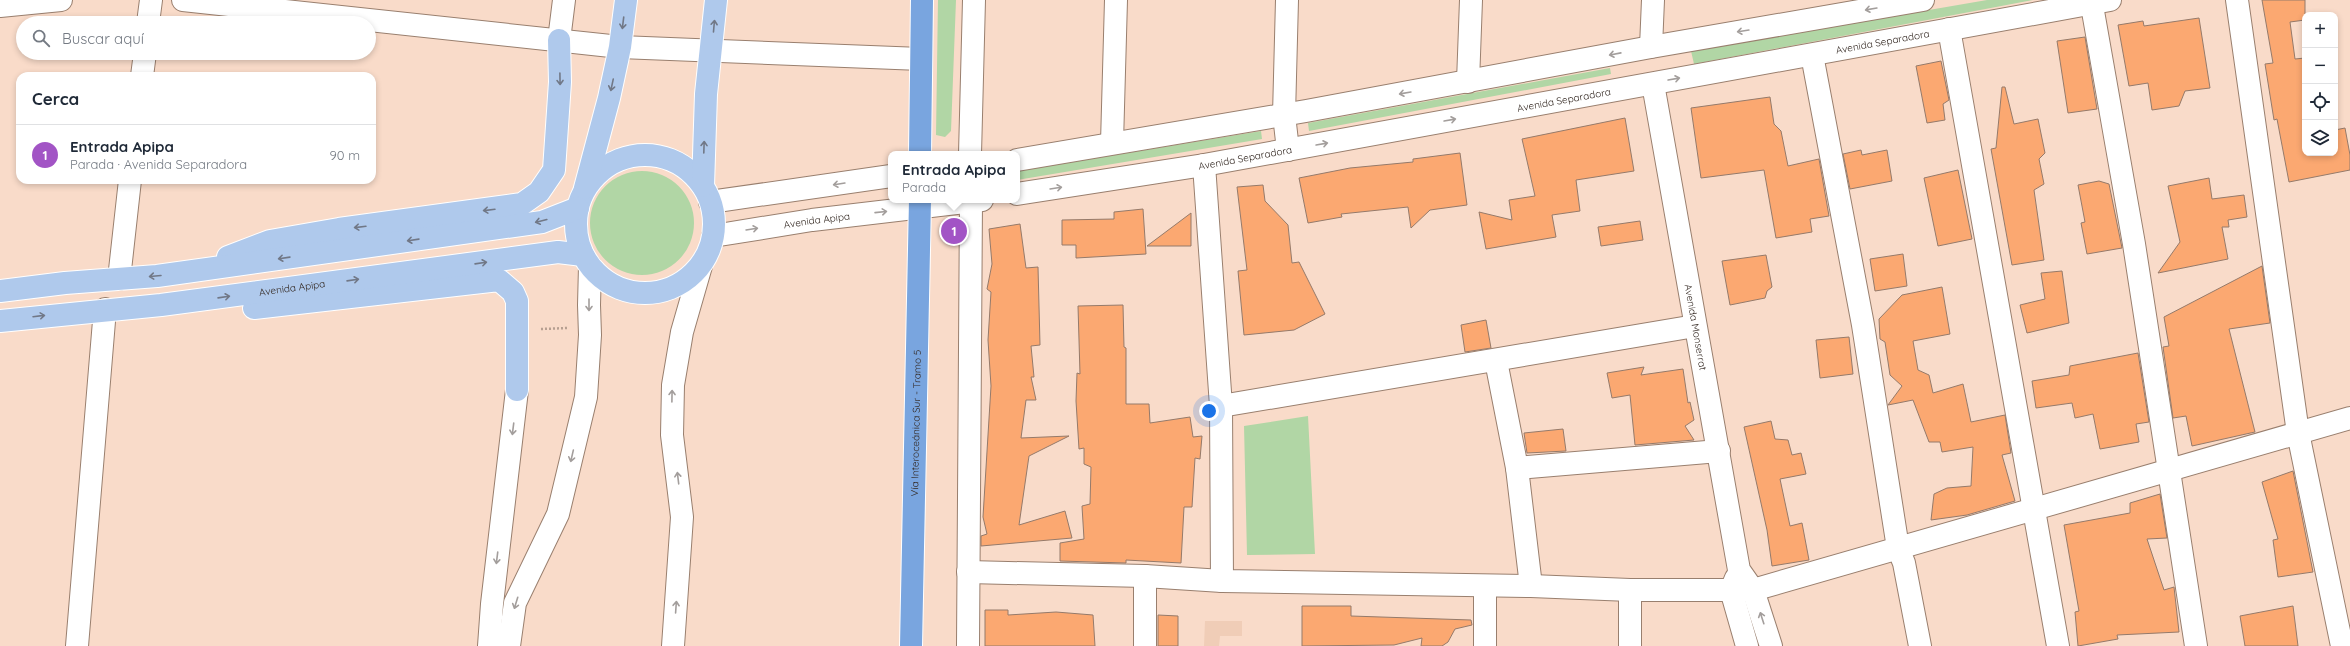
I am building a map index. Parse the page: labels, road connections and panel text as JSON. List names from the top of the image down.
{
  "streets": {
    "highway": ["Vía Interoceánica Sur - Tramo 5"],
    "main road": ["Avenida Apipa"],
    "street": ["Avenida Separadora", "Avenida Monserrat"]
  },
  "crossings": [
    ["Avenida Separadora", "Avenida Monserrat"],
    ["Avenida Apipa", "Vía Interoceánica Sur - Tramo 5"]
  ],
  "page": {
    "map_buttons": ["+", "−"],
    "search": "Buscar aquí",
    "heading": "Cerca",
    "list": [
      {
        "mark": "1",
        "name": "Entrada Apipa",
        "note": "Parada · Avenida Separadora",
        "value": "90 m"
      }
    ],
    "popup": ["Entrada Apipa", "Parada"],
    "pins": "1"
  }
}
